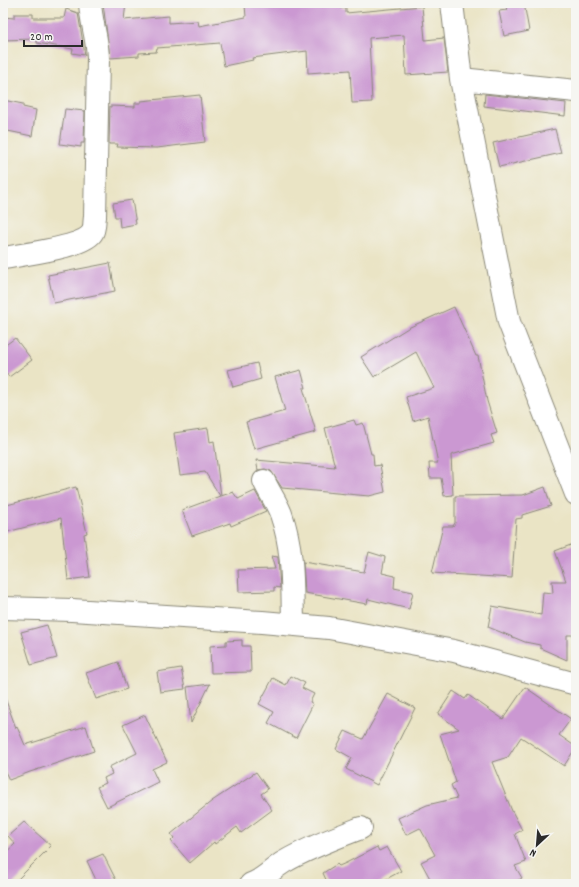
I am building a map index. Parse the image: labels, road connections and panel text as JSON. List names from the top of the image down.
{
  "scale_bar": "20 m",
  "north": "bottom left"
}
